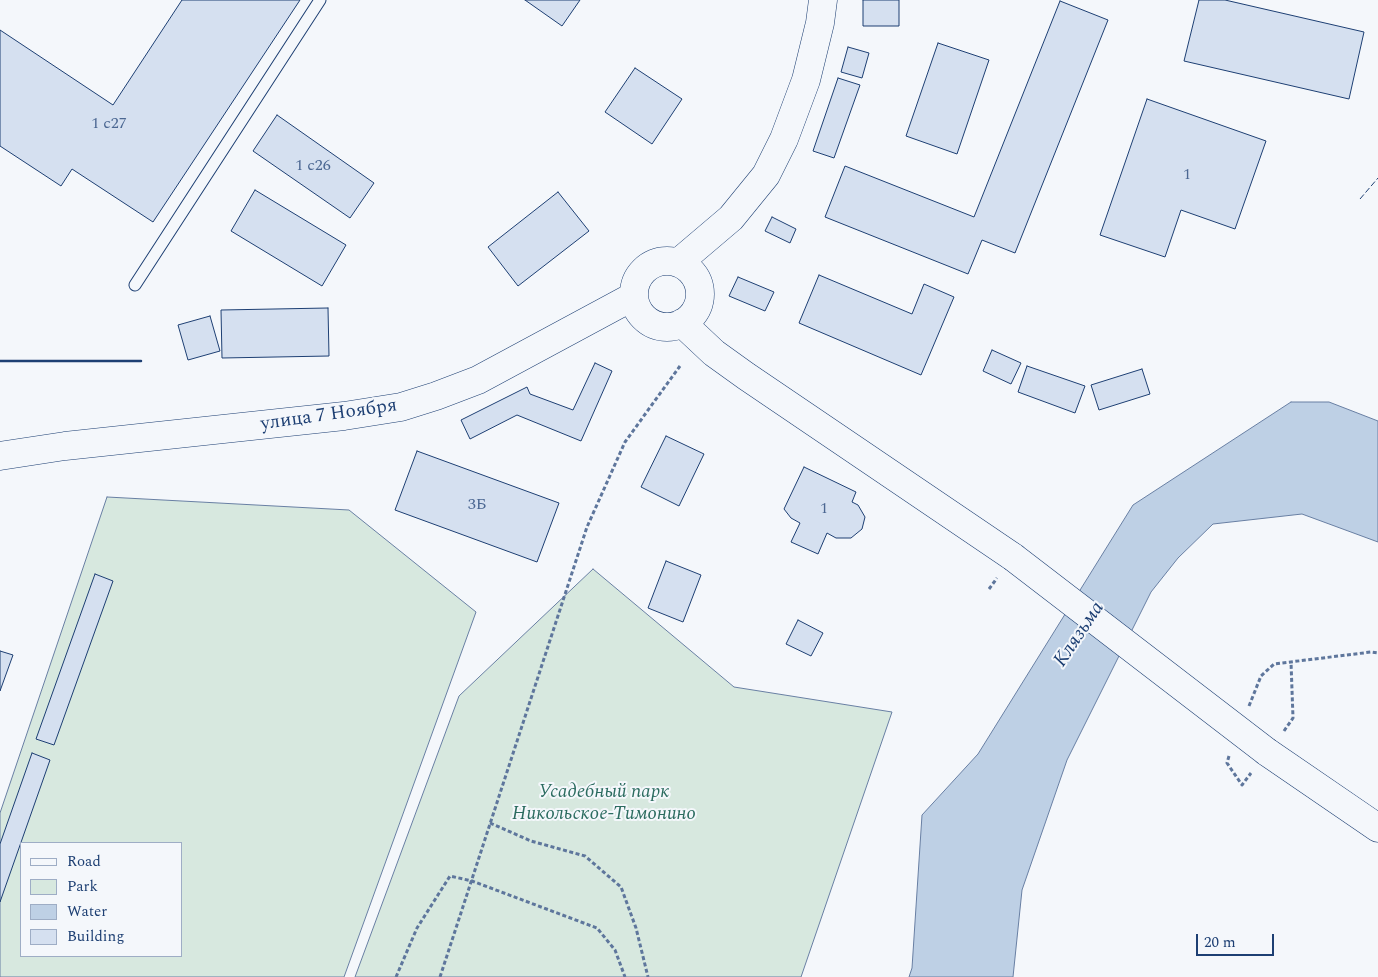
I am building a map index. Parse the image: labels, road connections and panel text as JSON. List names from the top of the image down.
{
  "streets": {
    "main road": ["улица 7 Ноября"]
  },
  "water": ["Клязьма"],
  "parks": ["Усадебный парк Никольское-Тимонино"],
  "house_numbers": [
    "1 с27",
    "1 с26",
    "1",
    "3Б",
    "1"
  ],
  "legend": [
    "Road",
    "Park",
    "Water",
    "Building"
  ],
  "scale_bar": "20 m"
}
